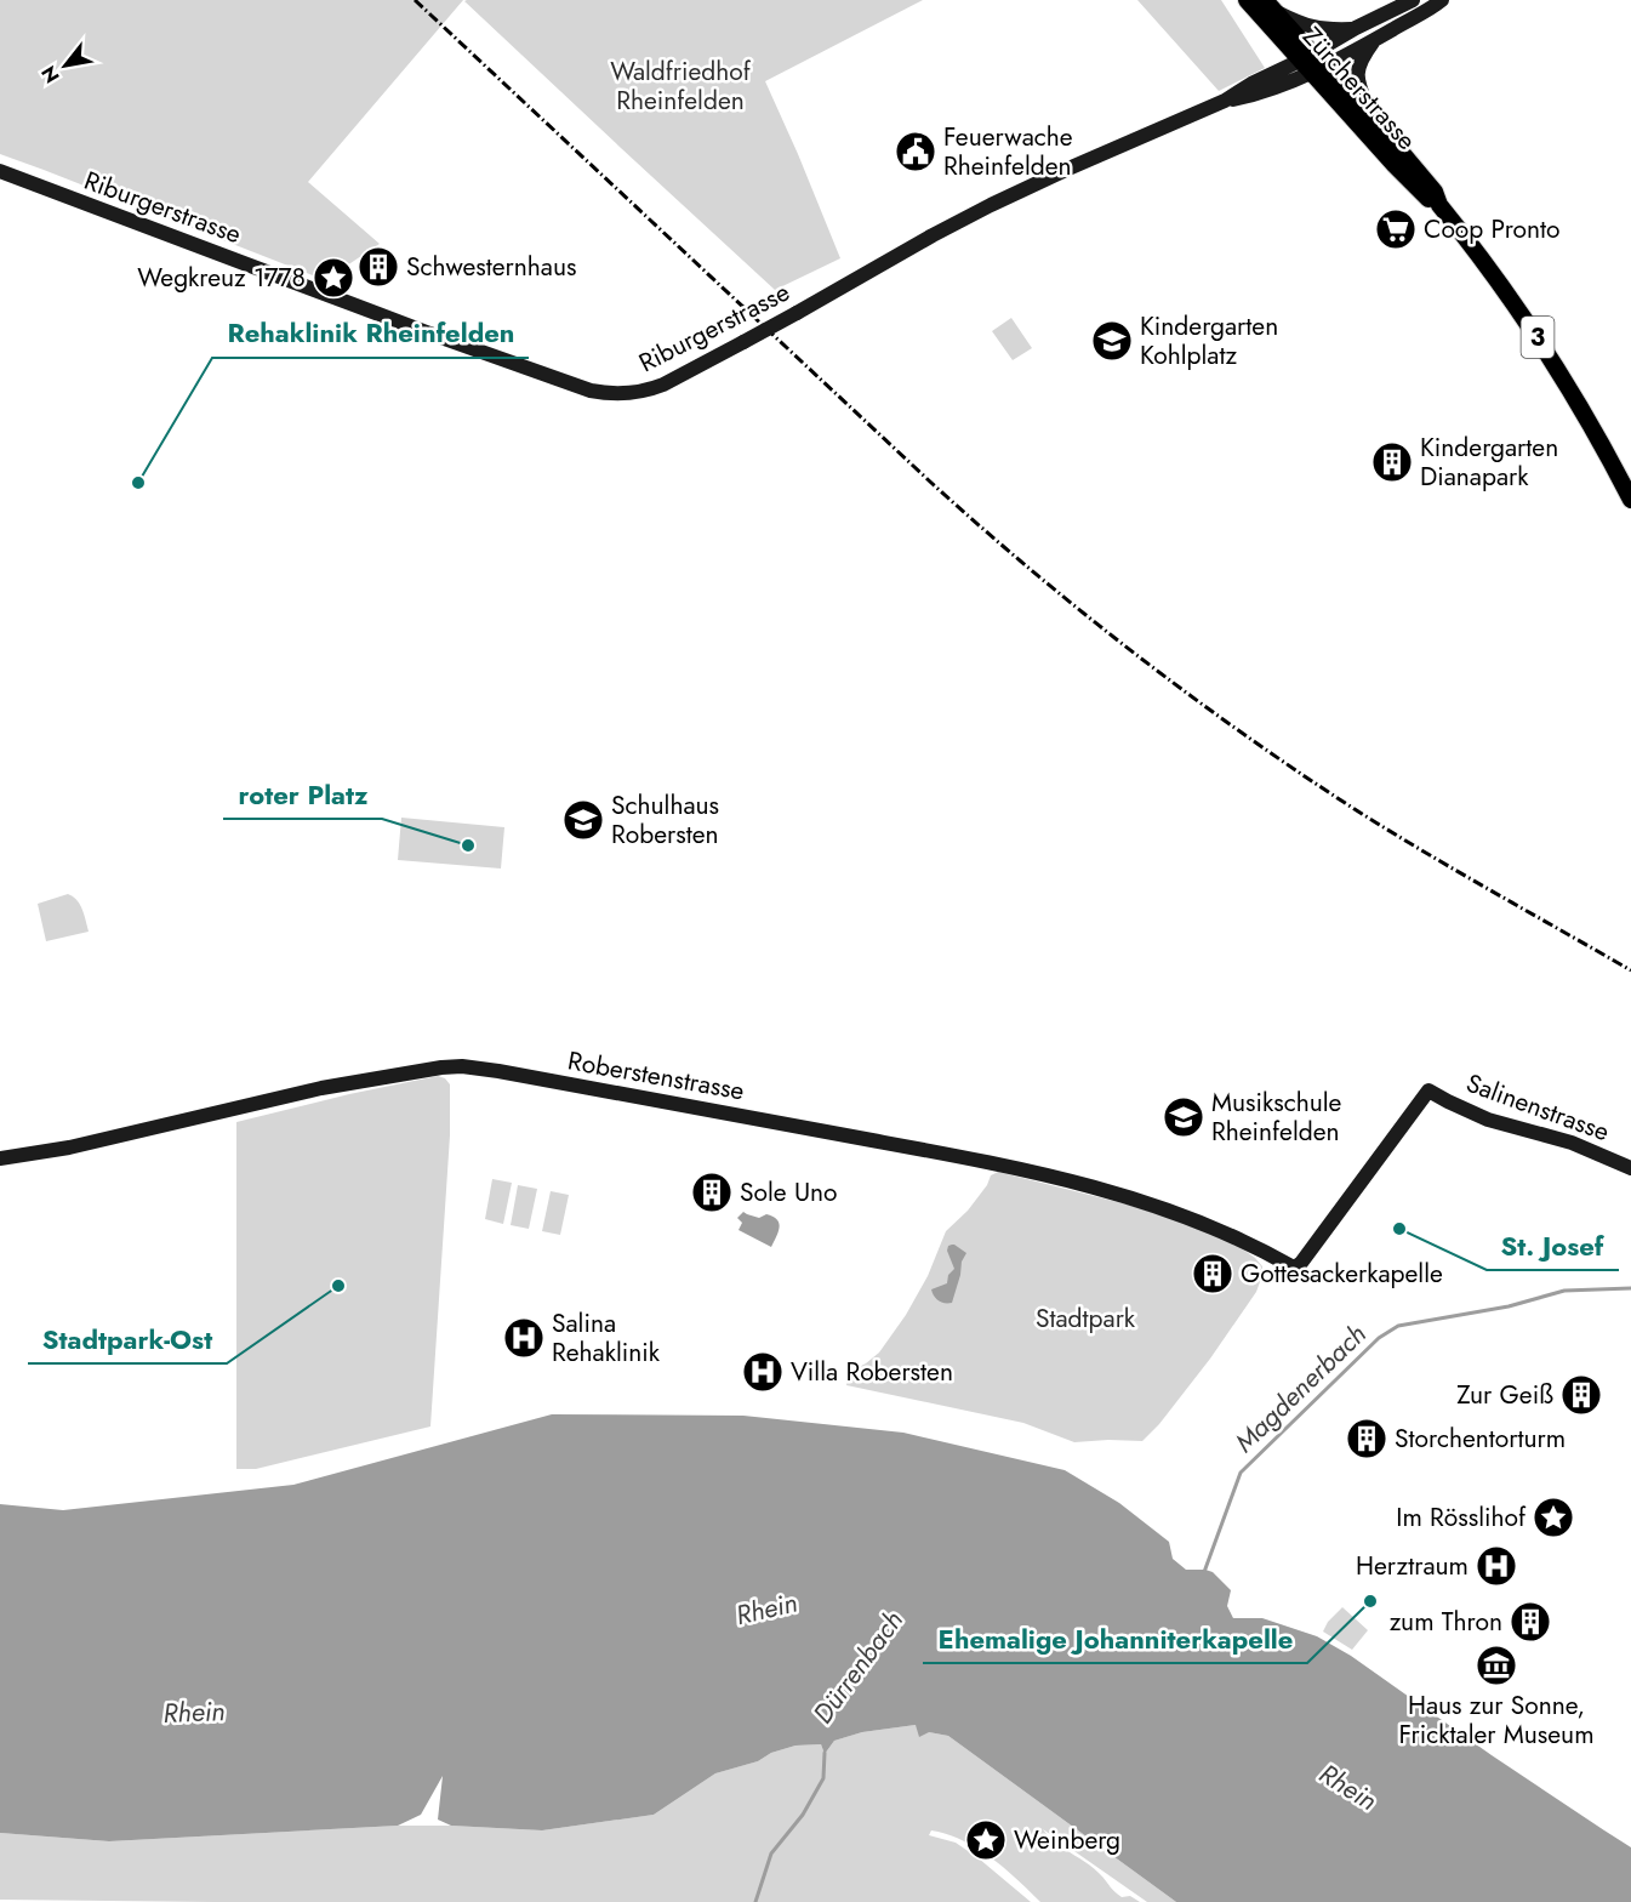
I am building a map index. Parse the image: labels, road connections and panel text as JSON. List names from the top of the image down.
{
  "streets": {
    "main road": ["Zürcherstrasse", "3"],
    "street": ["Riburgerstrasse", "Roberstenstrasse", "Salinenstrasse"]
  },
  "crossings": [
    ["Zürcherstrasse", "Riburgerstrasse"],
    ["Roberstenstrasse", "Salinenstrasse"]
  ],
  "water": ["Magdenerbach", "Rhein", "Dürrenbach"],
  "parks": ["Waldfriedhof Rheinfelden", "Stadtpark"],
  "places": {
    "public building": ["Feuerwache Rheinfelden"],
    "supermarket": ["Coop Pronto"],
    "building": [
      "Schwesternhaus",
      "Kindergarten Dianapark",
      "Sole Uno",
      "Gottesackerkapelle",
      "Zur Geiß",
      "Storchentorturm",
      "zum Thron"
    ],
    "place": ["Wegkreuz 1778", "Im Rösslihof", "Weinberg"],
    "school or university": ["Kindergarten Kohlplatz", "Schulhaus Robersten", "Musikschule Rheinfelden"],
    "other": [
      "Rehaklinik Rheinfelden",
      "roter Platz",
      "St. Josef",
      "Stadtpark-Ost",
      "Ehemalige Johanniterkapelle"
    ],
    "hospital": ["Salina Rehaklinik", "Villa Robersten", "Herztraum"],
    "museum": ["Haus zur Sonne, Fricktaler Museum"]
  },
  "north": "bottom left"
}
